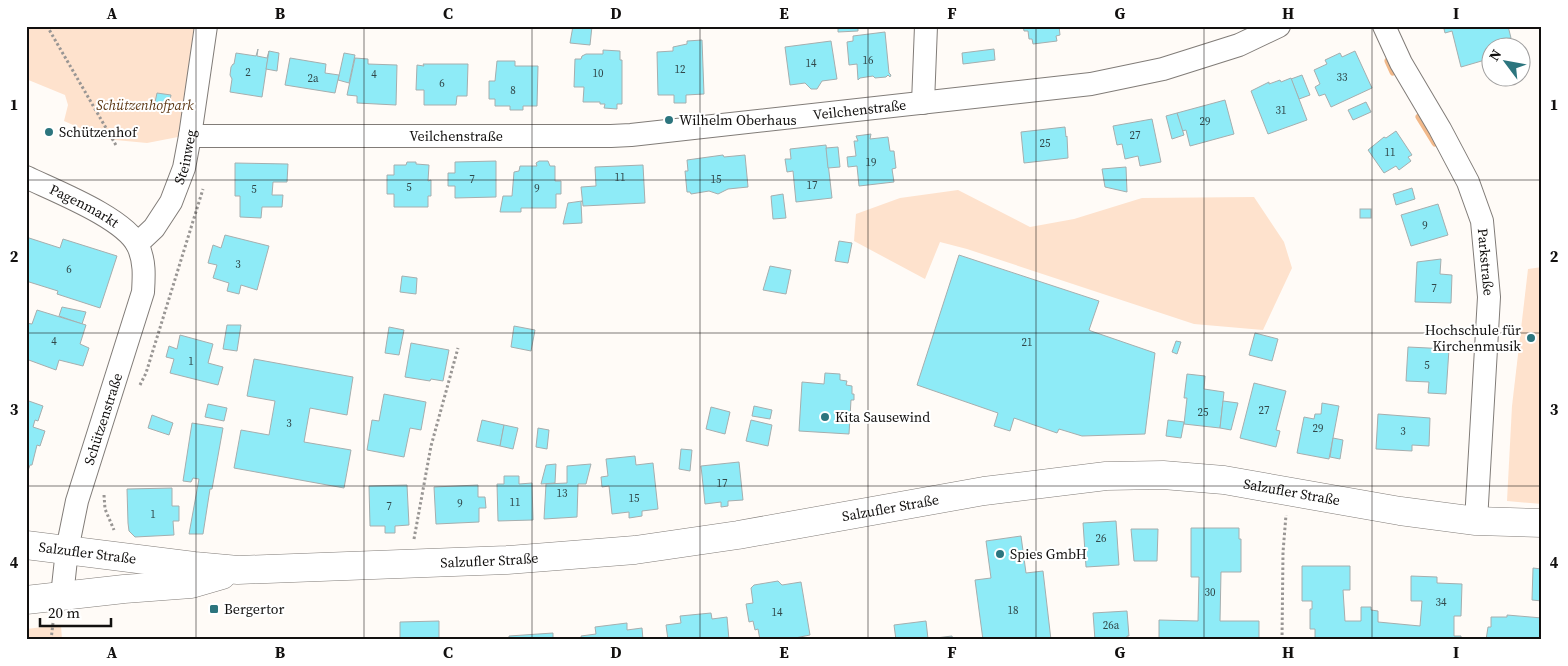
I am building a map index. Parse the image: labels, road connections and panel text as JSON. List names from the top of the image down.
{
  "streets": {
    "main road": ["Salzufler Straße"],
    "street": [
      "Veilchenstraße",
      "Steinweg",
      "Pagenmarkt",
      "Parkstraße",
      "Schützenstraße"
    ]
  },
  "crossings": [
    ["Veilchenstraße", "Steinweg"],
    ["Steinweg", "Pagenmarkt"],
    ["Steinweg", "Schützenstraße"],
    ["Pagenmarkt", "Schützenstraße"],
    ["Parkstraße", "Salzufler Straße"],
    ["Schützenstraße", "Salzufler Straße"]
  ],
  "parks": ["Schützenhofpark"],
  "places": {
    "other": [
      "Wilhelm Oberhaus",
      "Schützenhof",
      "Hochschule für Kirchenmusik",
      "Kita Sausewind",
      "Spies GmbH"
    ],
    "transit": ["Bergertor"]
  },
  "house_numbers": [
    "16",
    "14",
    "12",
    "2",
    "10",
    "4",
    "33",
    "2a",
    "6",
    "8",
    "31",
    "29",
    "27",
    "25",
    "11",
    "19",
    "11",
    "7",
    "15",
    "17",
    "5",
    "9",
    "5",
    "9",
    "3",
    "6",
    "7",
    "4",
    "21",
    "1",
    "5",
    "27",
    "25",
    "3",
    "29",
    "3",
    "17",
    "13",
    "15",
    "11",
    "9",
    "7",
    "1",
    "26",
    "30",
    "34",
    "18",
    "14",
    "26a"
  ],
  "scale_bar": "20 m",
  "north": "top left",
  "grid": {
    "columns": [
      "A",
      "B",
      "C",
      "D",
      "E",
      "F",
      "G",
      "H",
      "I"
    ],
    "rows": [
      "1",
      "2",
      "3",
      "4"
    ]
  }
}
